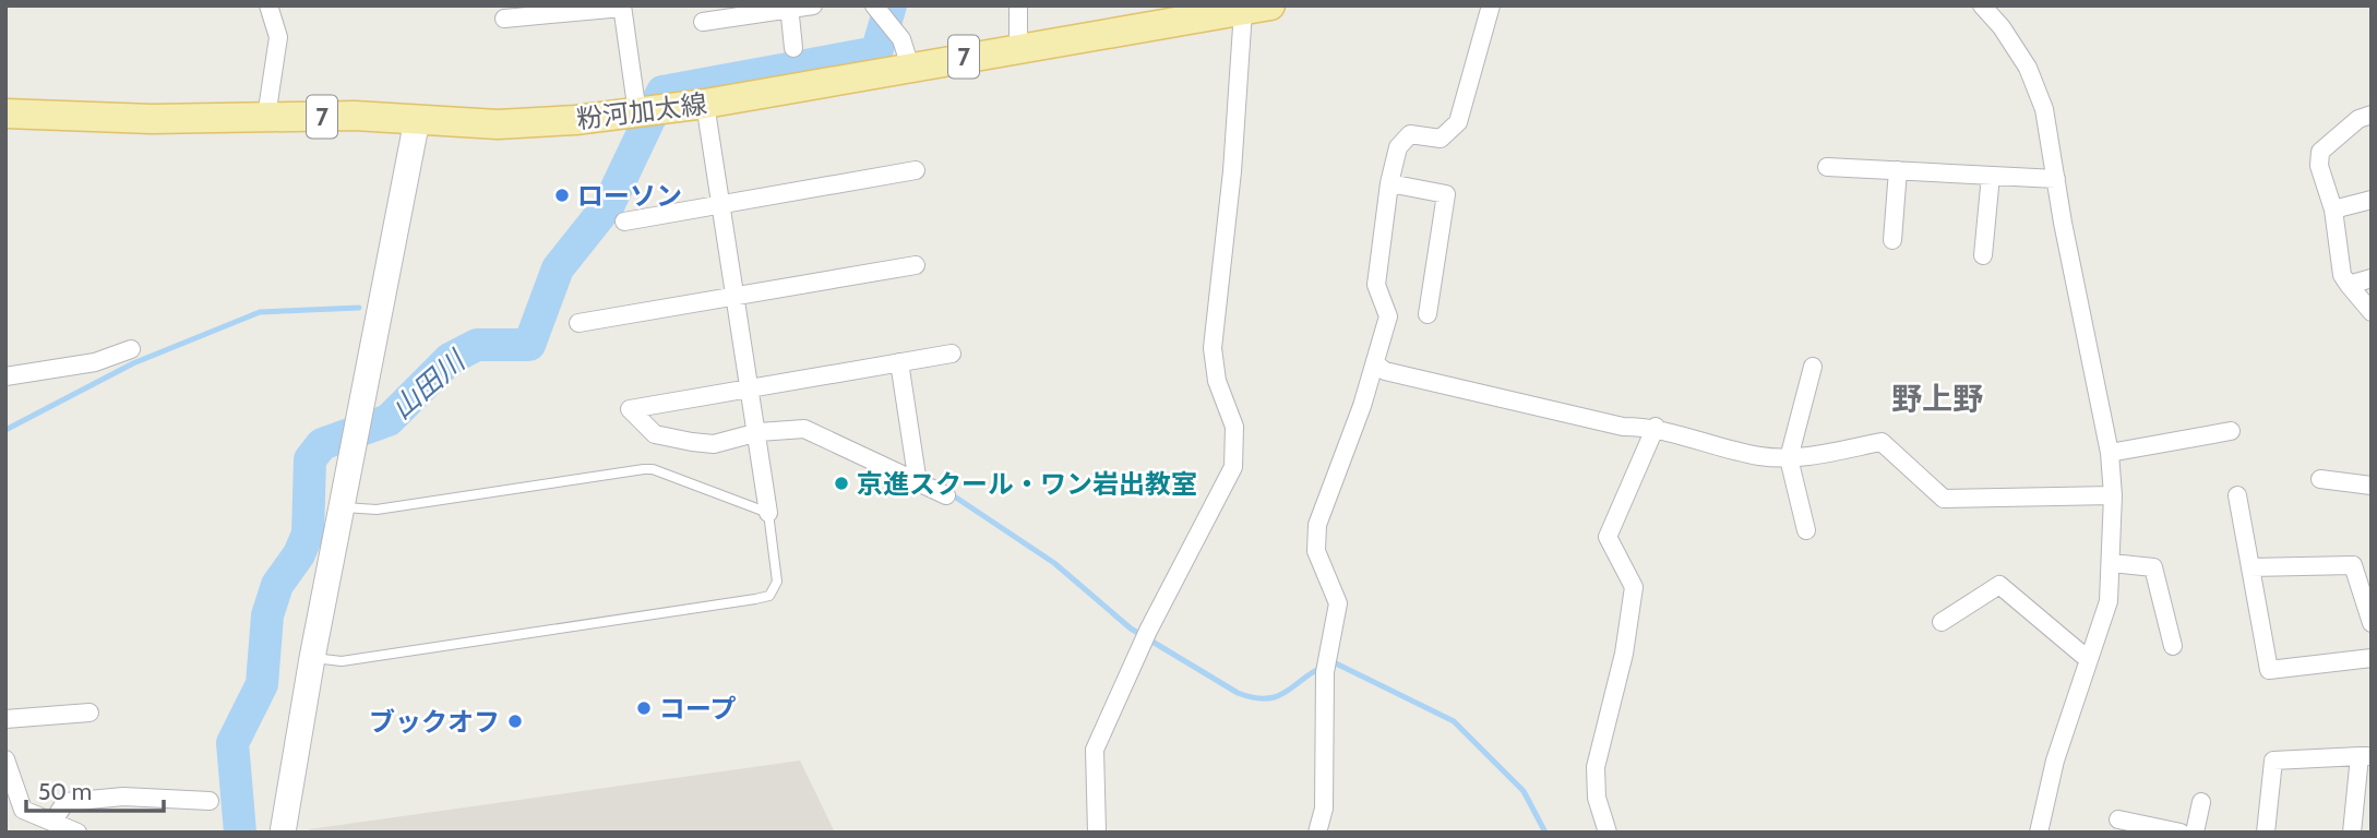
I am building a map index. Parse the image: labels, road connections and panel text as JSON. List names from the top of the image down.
{
  "streets": {
    "main road": ["7", "粉河加太線"]
  },
  "districts": ["野上野"],
  "water": ["山田川"],
  "places": [
    "ローソン",
    "京進スクール・ワン岩出教室",
    "コープ",
    "ブックオフ"
  ],
  "scale_bar": "50 m"
}
